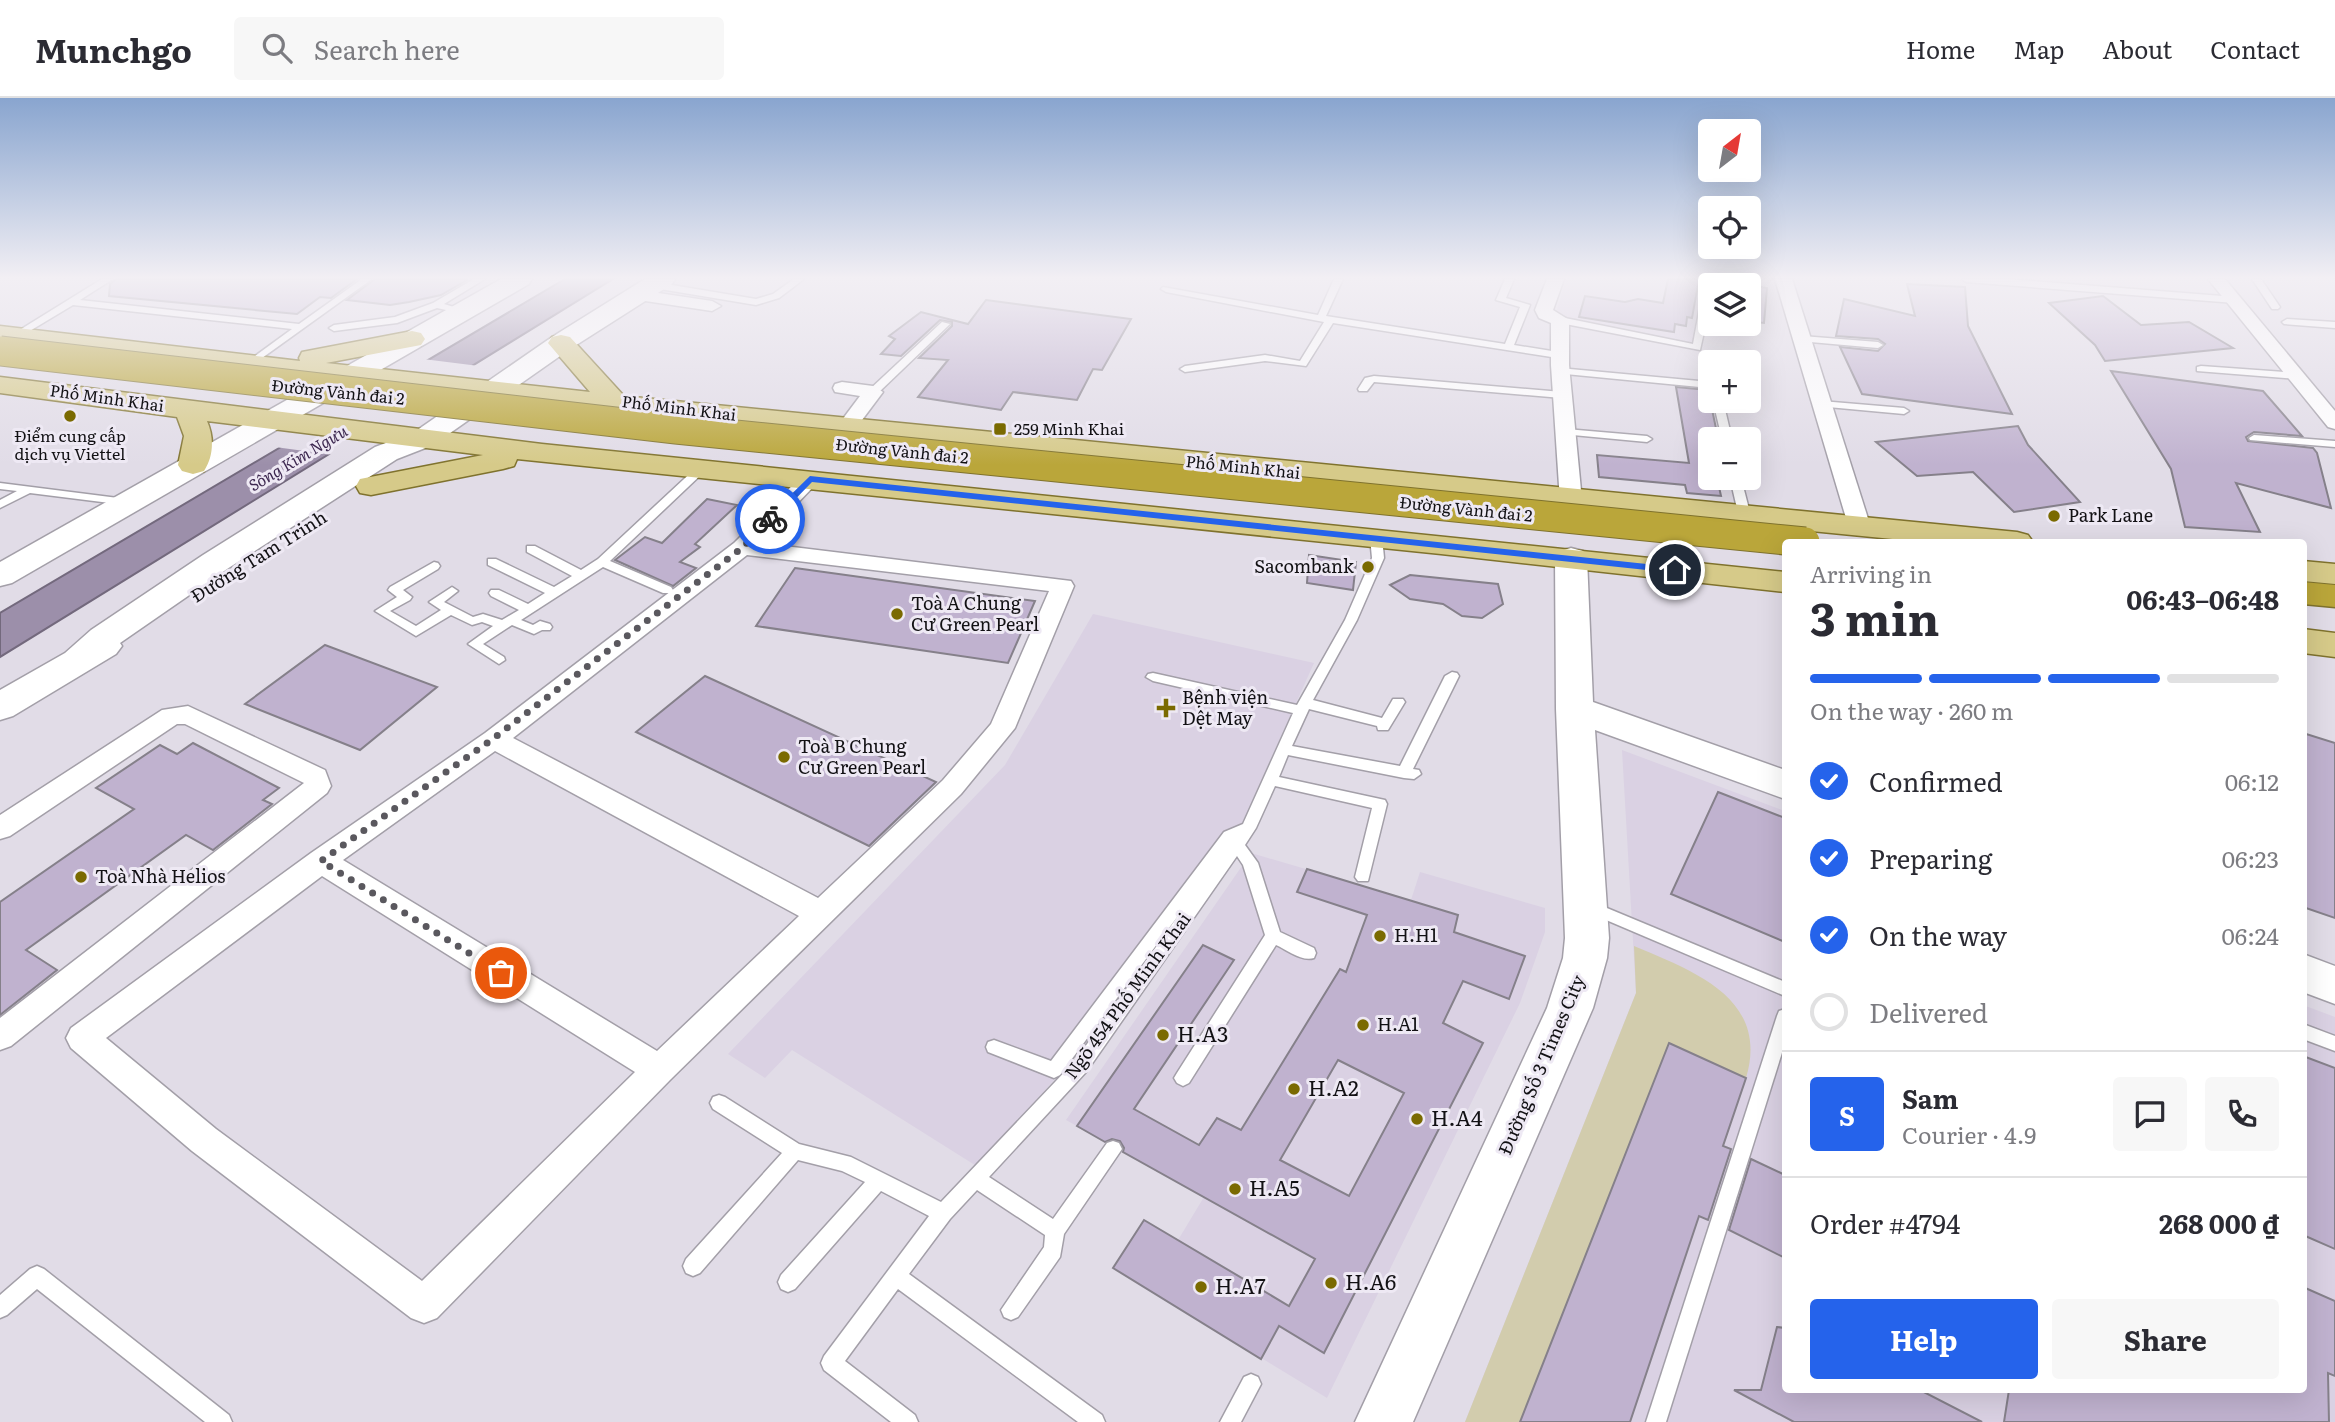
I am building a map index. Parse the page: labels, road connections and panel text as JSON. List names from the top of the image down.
{
  "streets": {
    "highway": ["Đường Vành đai 2"],
    "main road": ["Phố Minh Khai", "Đường Tam Trinh", "Đường Số 3 Times City"],
    "lane": ["Ngõ 454 Phố Minh Khai"]
  },
  "crossings": [
    ["Phố Minh Khai", "Đường Tam Trinh"]
  ],
  "water": ["Sông Kim Ngưu"],
  "places": {
    "other": [
      "Điểm cung cấp dịch vụ Viettel",
      "Park Lane",
      "Sacombank",
      "Toà A Chung Cư Green Pearl",
      "Toà B Chung Cư Green Pearl",
      "Toà Nhà Helios",
      "H.H1",
      "H.A1",
      "H.A3",
      "H.A2",
      "H.A4",
      "H.A5",
      "H.A6",
      "H.A7"
    ],
    "transit": ["259 Minh Khai"],
    "health": ["Bệnh viện Dệt May"]
  },
  "north": "top right",
  "page": {
    "header": "Munchgo",
    "search": "Search here",
    "nav": [
      "Home",
      "Map",
      "About",
      "Contact"
    ],
    "map_buttons": ["+", "−"],
    "heading": ["3 min", "Arriving in", "06:43–06:48"],
    "panel": [
      "Sam",
      "Courier · 4.9",
      "Order #4794",
      "268 000 ₫"
    ],
    "bar": "On the way · 260 m",
    "list": [
      ["Confirmed", "06:12"],
      ["Preparing", "06:23"],
      ["On the way", "06:24"],
      "Delivered"
    ],
    "round": "S",
    "buttons": ["Help", "Share"]
  }
}
